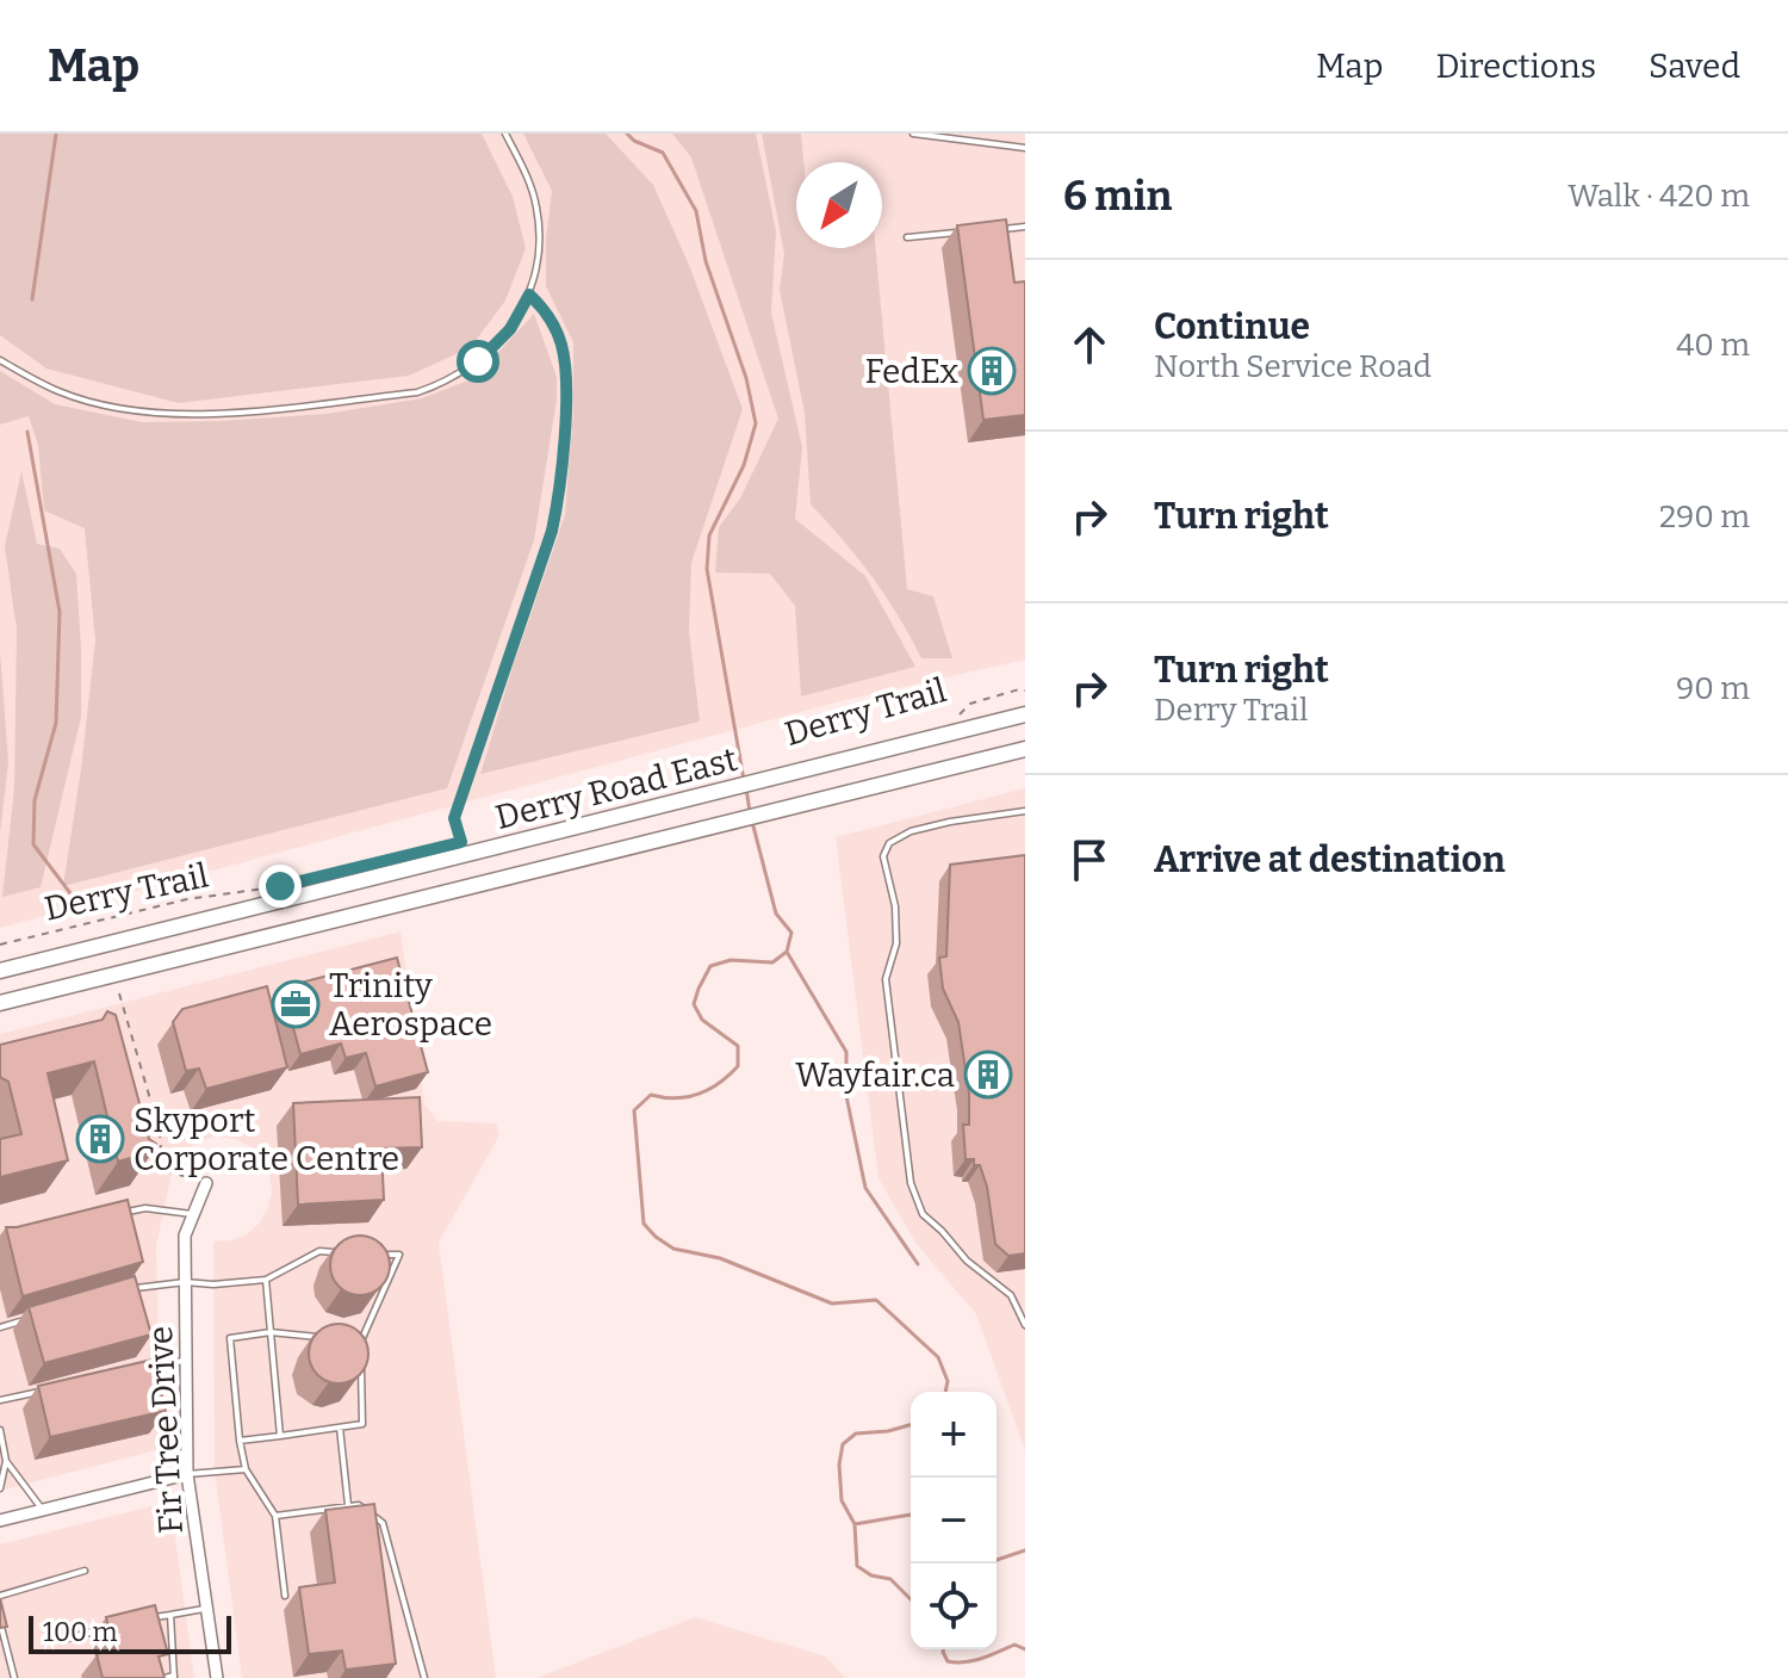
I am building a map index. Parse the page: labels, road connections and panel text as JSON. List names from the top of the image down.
{
  "streets": {
    "main road": ["Derry Road East"],
    "street": ["Fir Tree Drive"],
    "path": ["Derry Trail"]
  },
  "places": {
    "building": ["FedEx", "Wayfair.ca", "Skyport Corporate Centre"],
    "office": ["Trinity Aerospace"]
  },
  "scale_bar": "100 m",
  "north": "bottom left",
  "page": {
    "header": "Map",
    "nav": ["Map", "Directions", "Saved"],
    "heading": ["6 min", "Walk · 420 m"],
    "list": [
      ["Continue", "North Service Road", "40 m"],
      ["Turn right", "290 m"],
      ["Turn right", "Derry Trail", "90 m"],
      "Arrive at destination"
    ],
    "map_buttons": ["+", "−"],
    "scale": "100 m"
  }
}
